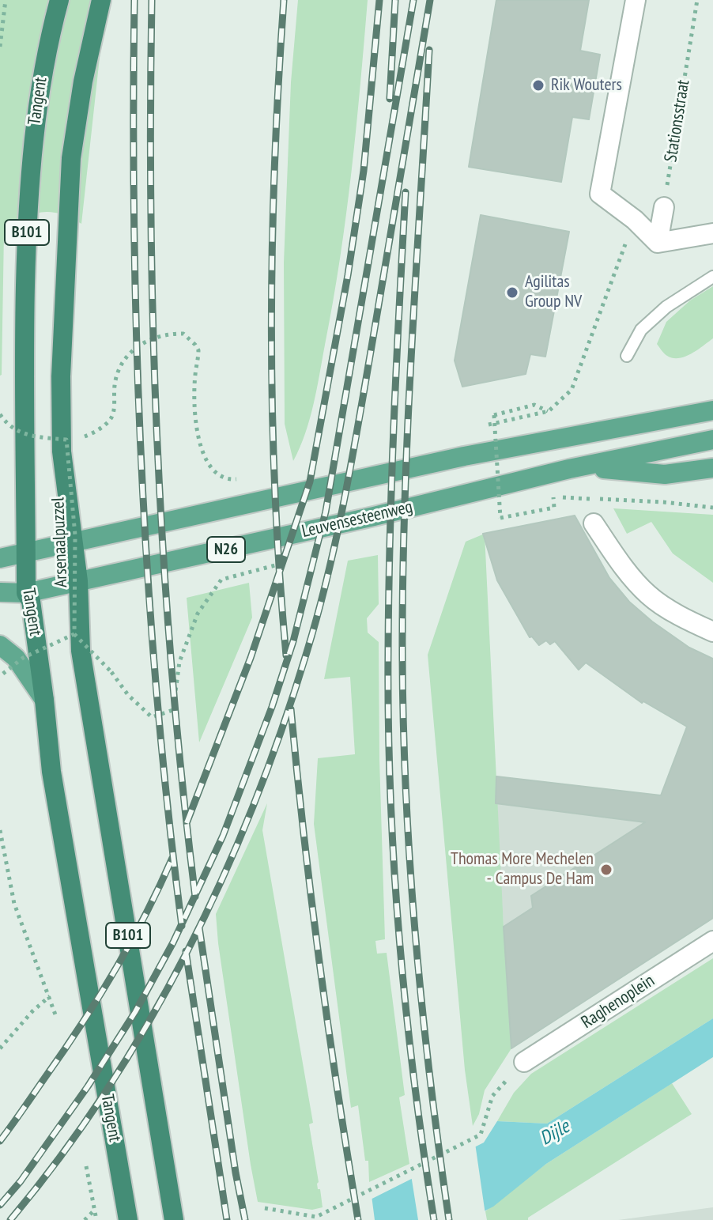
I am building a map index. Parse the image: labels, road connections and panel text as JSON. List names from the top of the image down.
{
  "streets": {
    "highway": ["Tangent", "B101"],
    "main road": ["Leuvensesteenweg", "N26"],
    "street": ["Raghenoplein"],
    "path": ["Stationsstraat", "Arsenaalpuzzel"]
  },
  "crossings": [
    ["Tangent", "Leuvensesteenweg"],
    ["Tangent", "N26"],
    ["B101", "Leuvensesteenweg"],
    ["B101", "N26"]
  ],
  "water": ["Dijle"],
  "places": ["Rik Wouters", "Agilitas Group NV", "Thomas More Mechelen - Campus De Ham"]
}
